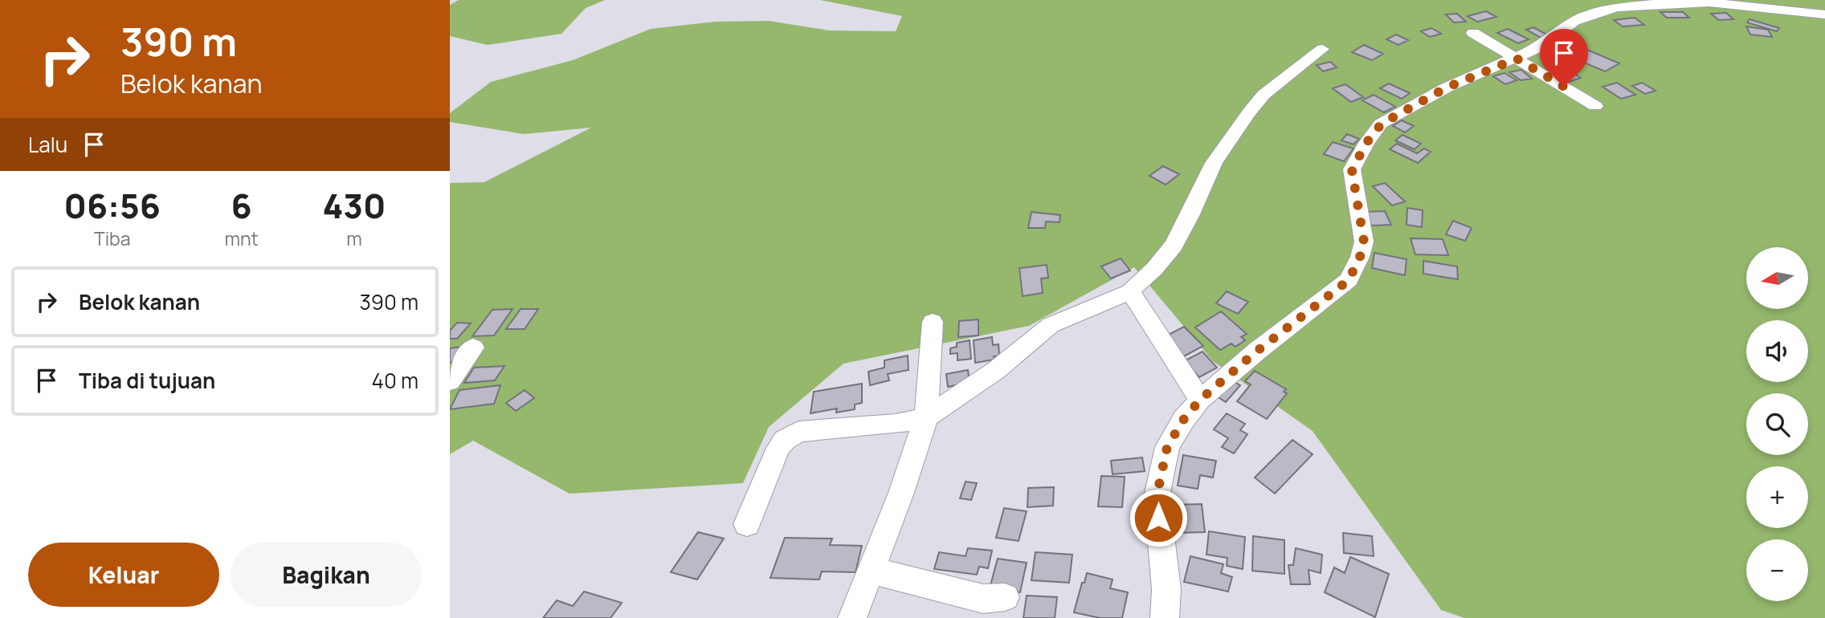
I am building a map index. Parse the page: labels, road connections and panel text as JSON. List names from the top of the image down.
{
  "north": "left",
  "page": {
    "turn": ["390 m", "Belok kanan"],
    "then": "Lalu",
    "eta": [
      "06:56",
      "Tiba",
      "6",
      "mnt",
      "430",
      "m"
    ],
    "map_buttons": ["+", "−"],
    "list": [
      {
        "name": "Belok kanan",
        "value": "390 m"
      },
      {
        "name": "Tiba di tujuan",
        "value": "40 m"
      }
    ],
    "buttons": ["Keluar", "Bagikan"]
  }
}
